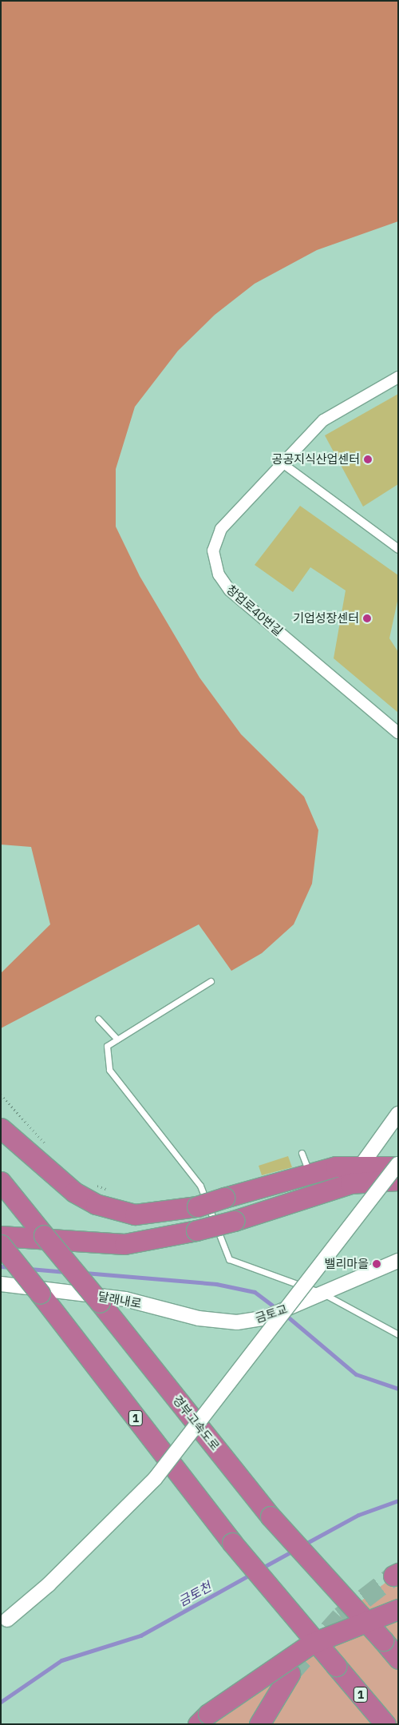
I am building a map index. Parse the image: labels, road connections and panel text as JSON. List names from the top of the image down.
{
  "streets": {
    "highway": ["1", "경부고속도로"],
    "street": ["창업로40번길", "달래내로", "금토교"]
  },
  "crossings": [
    ["달래내로", "금토교"]
  ],
  "water": ["금토천"],
  "places": ["공공지식산업센터", "기업성장센터", "밸리마을"]
}
